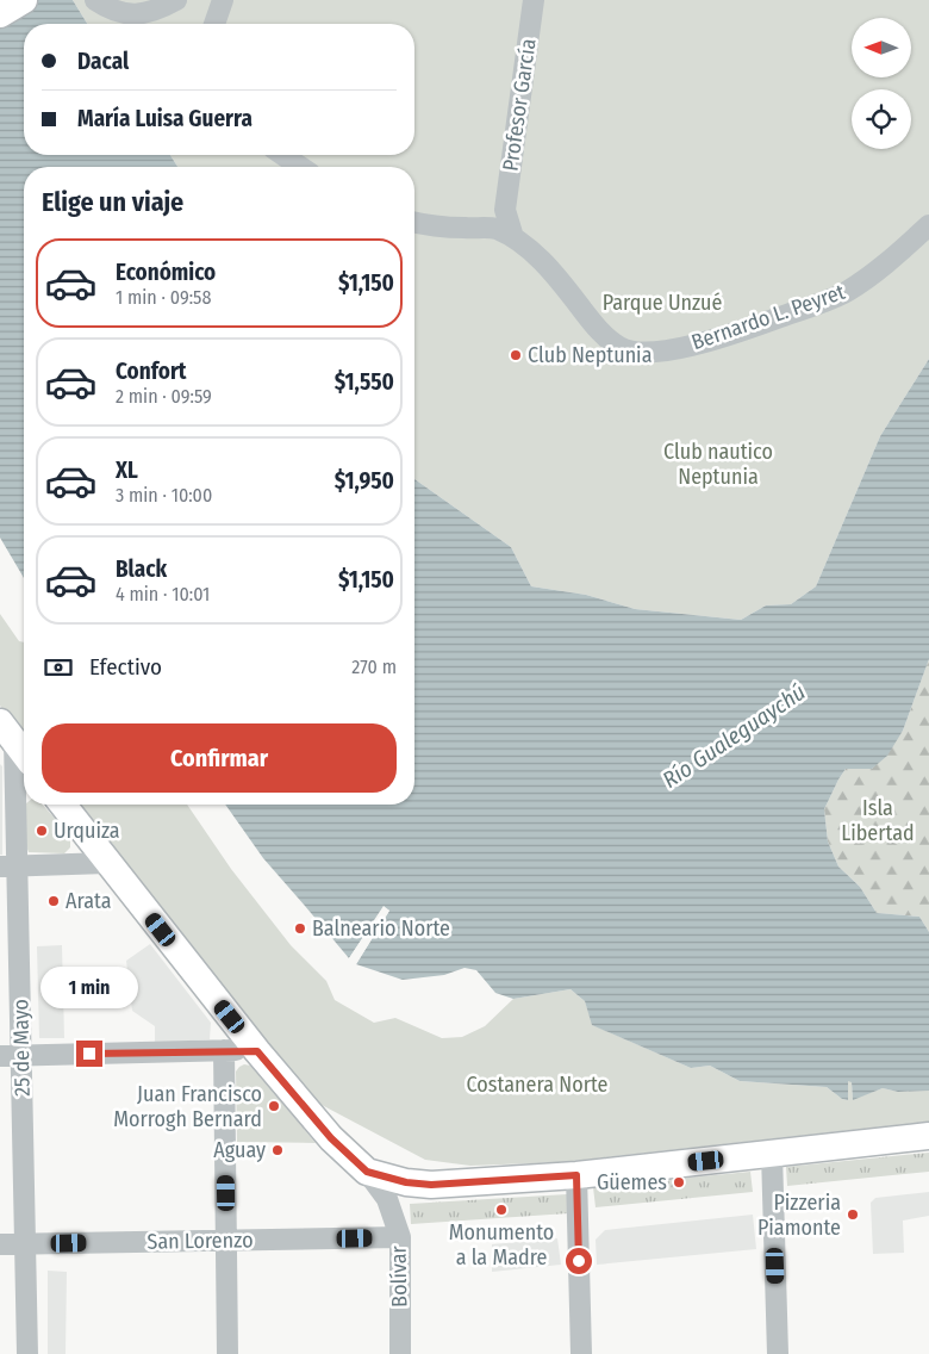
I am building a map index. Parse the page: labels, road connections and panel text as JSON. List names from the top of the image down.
{
  "streets": {
    "street": [
      "Profesor García",
      "Bernardo L. Peyret",
      "25 de Mayo",
      "San Lorenzo",
      "Bolívar"
    ]
  },
  "crossings": [
    ["25 de Mayo", "San Lorenzo"],
    ["San Lorenzo", "Bolívar"]
  ],
  "water": ["Río Gualeguaychú"],
  "parks": [
    "Parque Unzué",
    "Club nautico Neptunia",
    "Isla Libertad",
    "Costanera Norte"
  ],
  "places": [
    "Club Neptunia",
    "Urquiza",
    "Arata",
    "Balneario Norte",
    "Juan Francisco Morrogh Bernard",
    "Aguay",
    "Güemes",
    "Monumento a la Madre",
    "Pizzeria Piamonte"
  ],
  "north": "left",
  "page": {
    "banner": ["Dacal", "María Luisa Guerra"],
    "heading": "Elige un viaje",
    "list": [
      {
        "name": "Económico",
        "note": "1 min · 09:58",
        "value": "$1,150"
      },
      {
        "name": "Confort",
        "note": "2 min · 09:59",
        "value": "$1,550"
      },
      {
        "name": "XL",
        "note": "3 min · 10:00",
        "value": "$1,950"
      },
      {
        "name": "Black",
        "note": "4 min · 10:01",
        "value": "$1,150"
      }
    ],
    "pay": ["Efectivo", "270 m"],
    "buttons": "Confirmar",
    "bubble": "1 min"
  }
}
